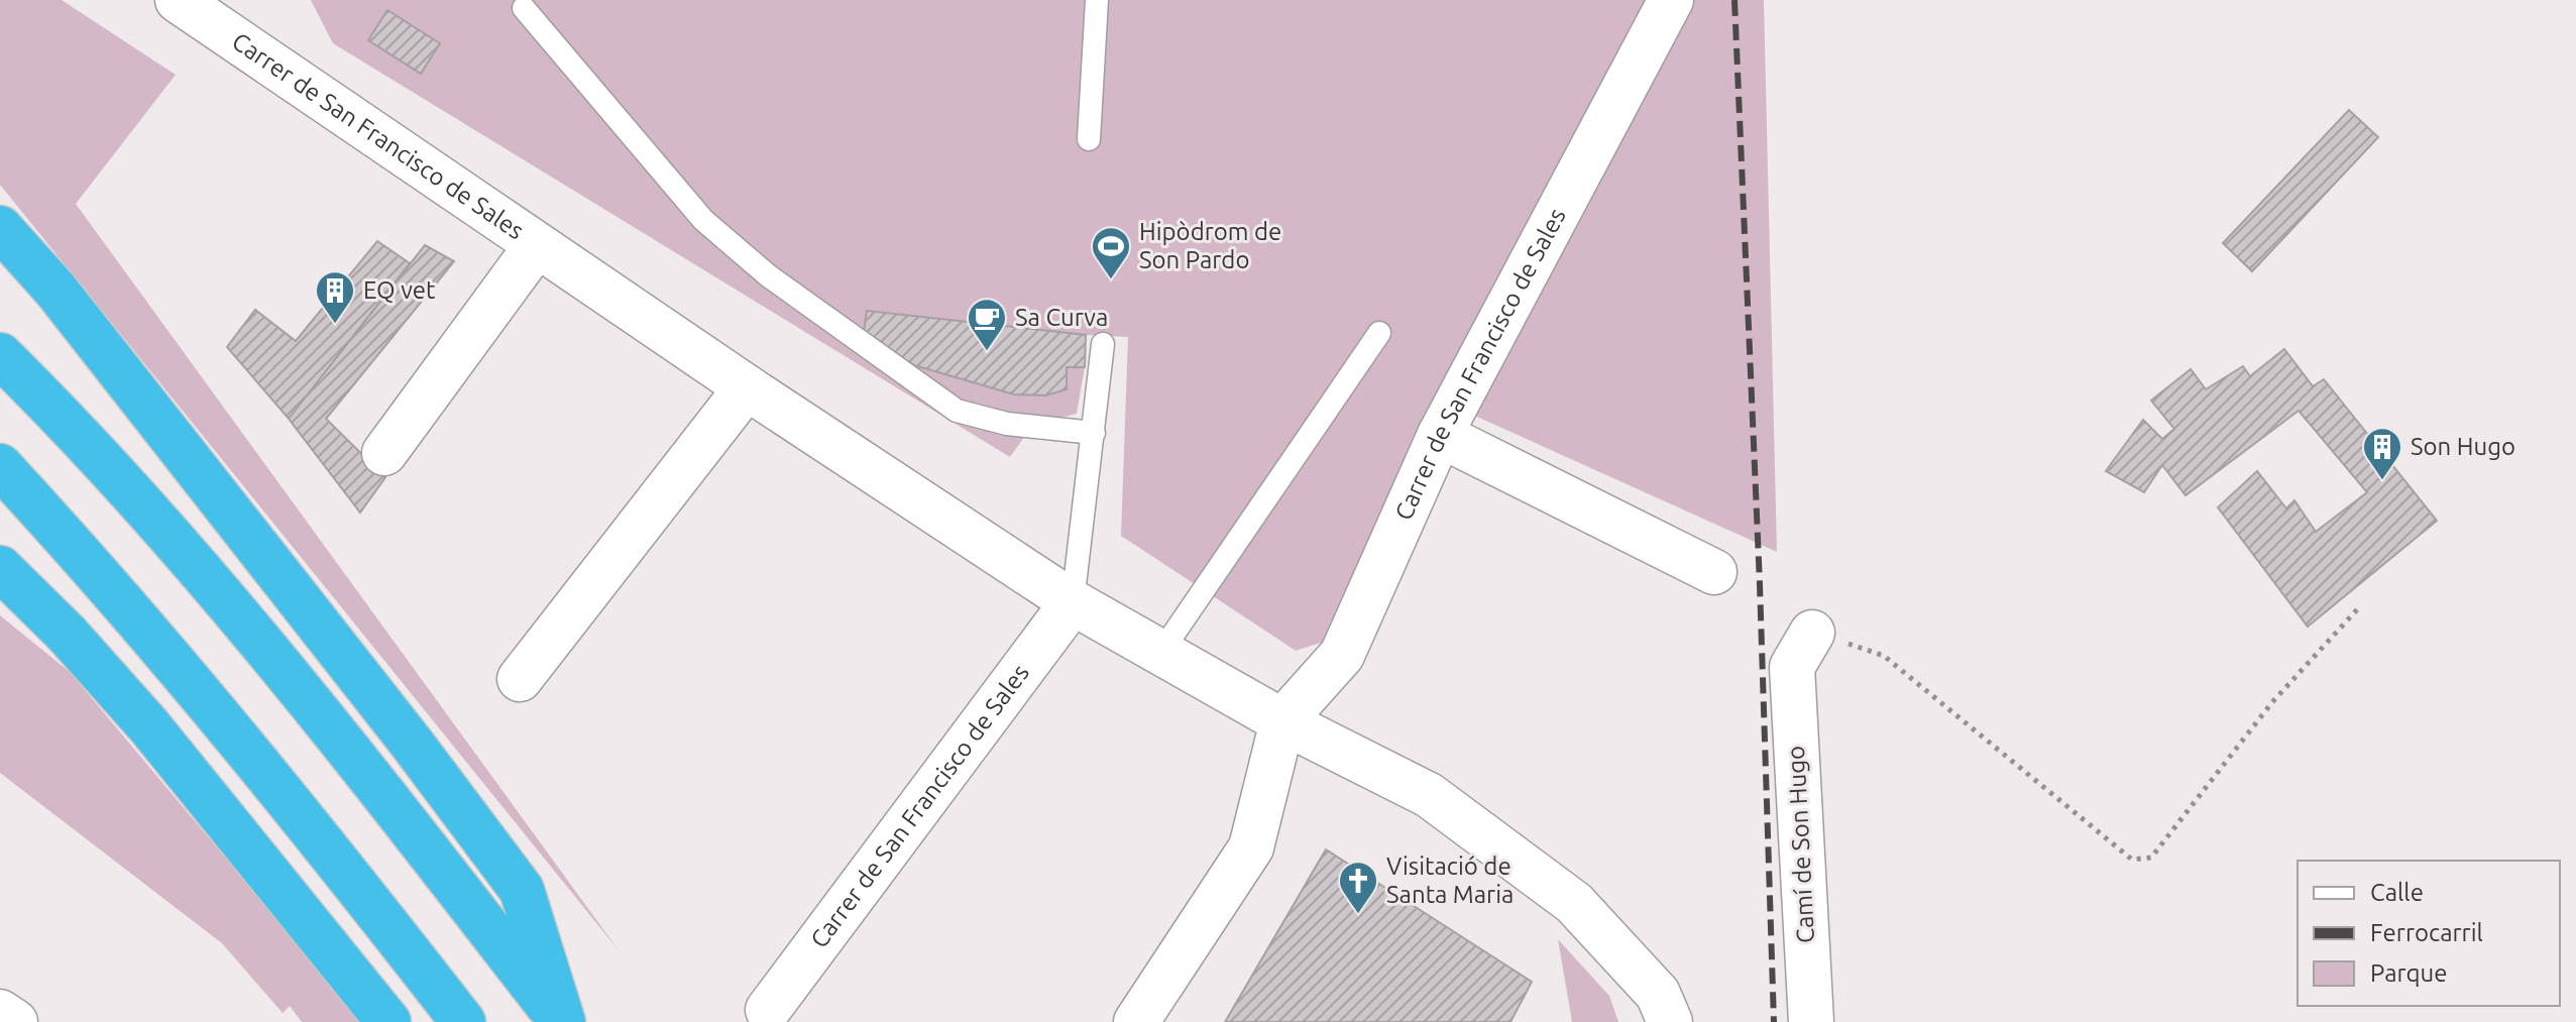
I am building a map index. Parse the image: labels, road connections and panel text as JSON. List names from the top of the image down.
{
  "streets": {
    "street": ["Carrer de San Francisco de Sales", "Camí de Son Hugo"]
  },
  "places": {
    "sports": ["Hipòdrom de Son Pardo"],
    "building": ["EQ vet", "Son Hugo"],
    "cafe": ["Sa Curva"],
    "church": ["Visitació de Santa Maria"]
  },
  "legend": ["Calle", "Ferrocarril", "Parque"]
}
